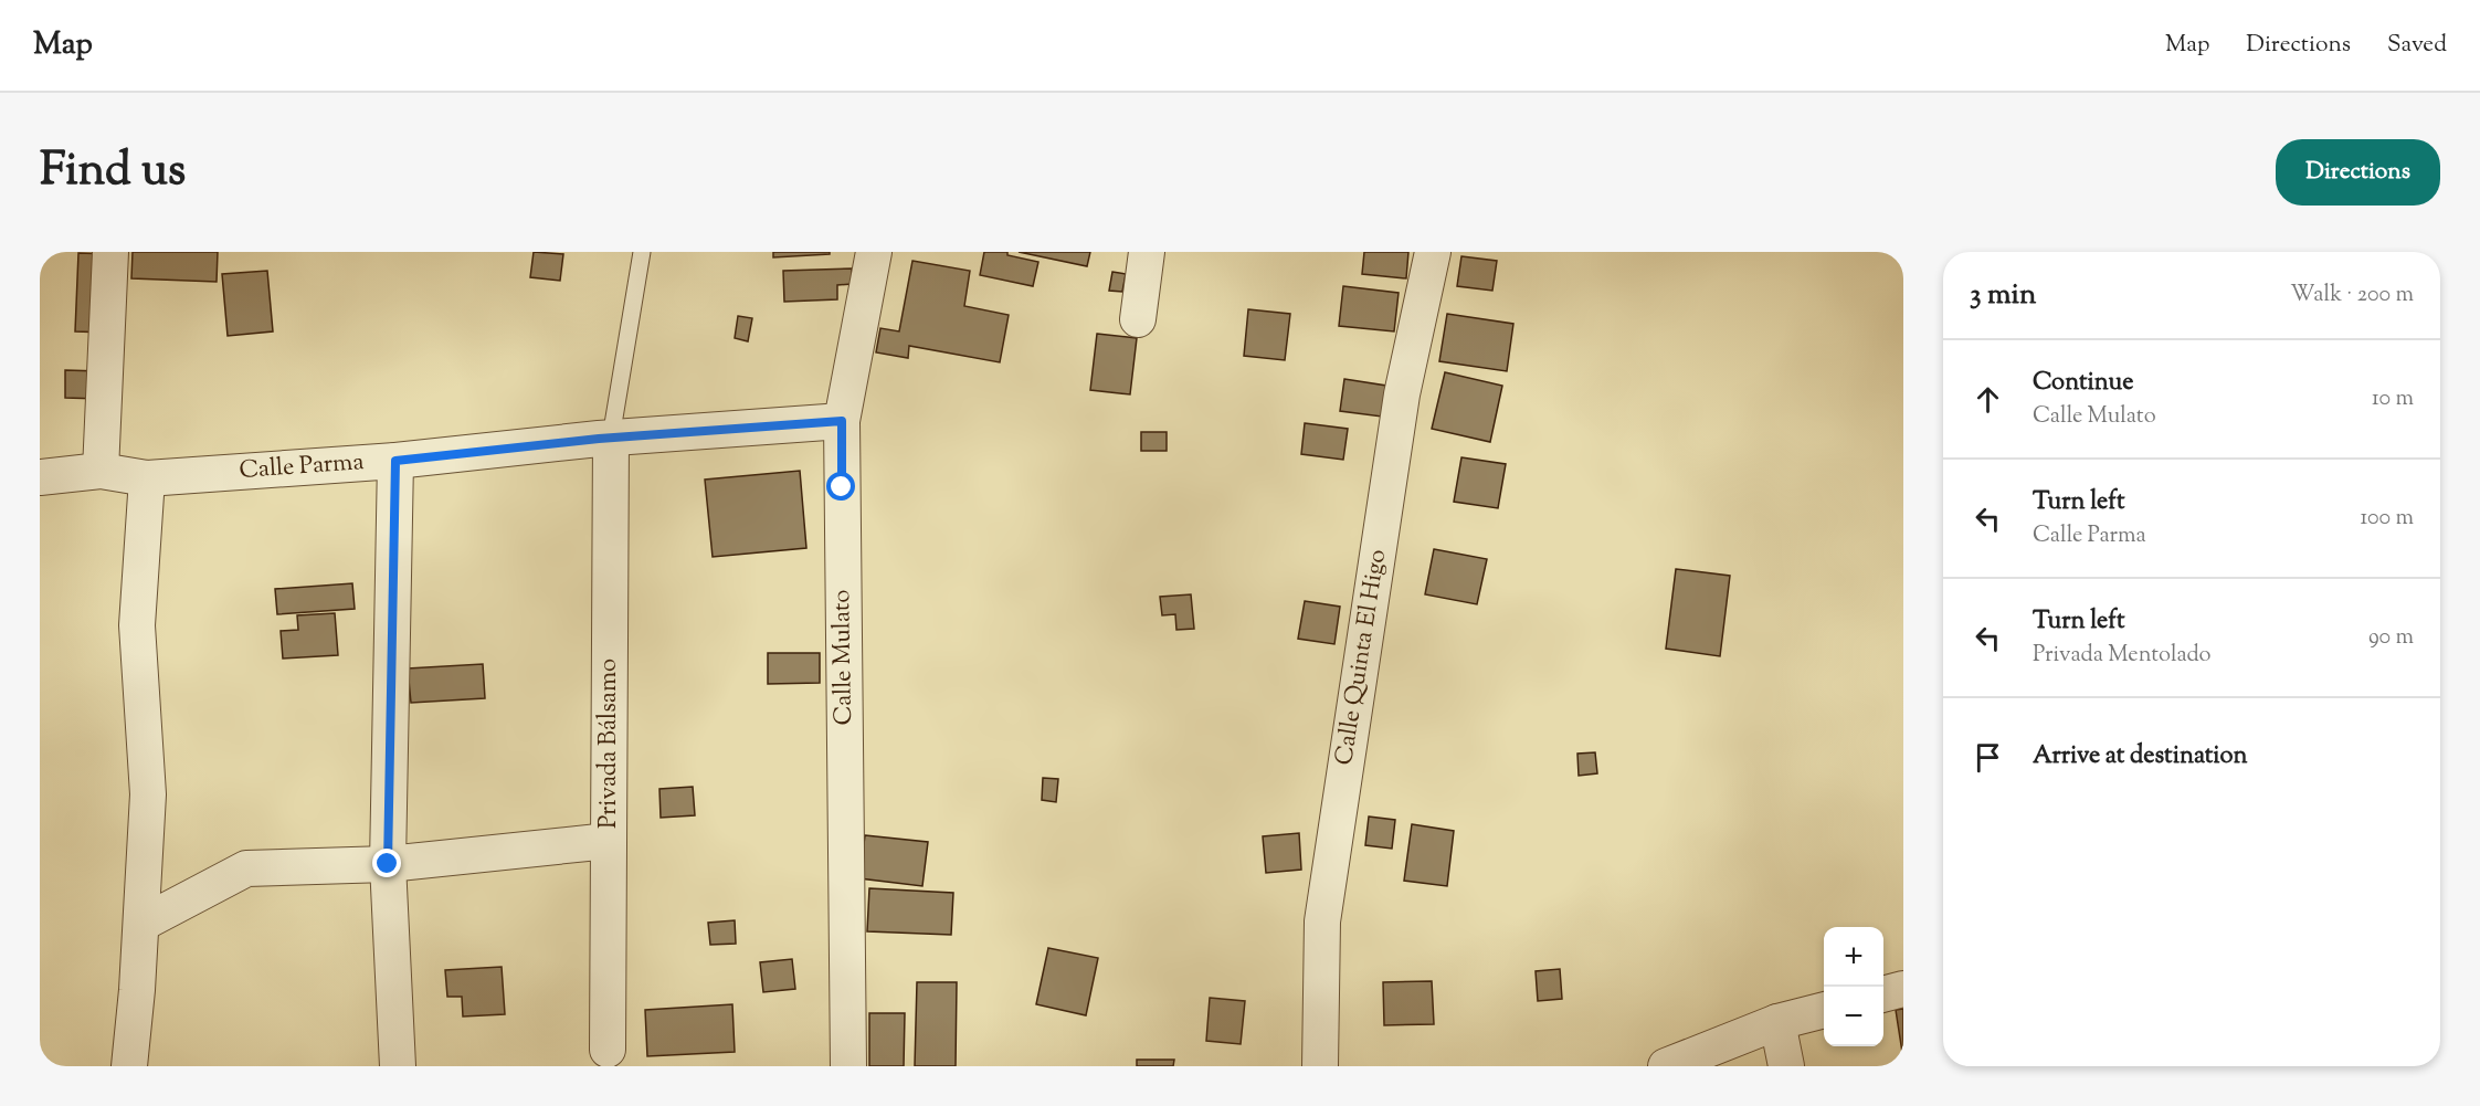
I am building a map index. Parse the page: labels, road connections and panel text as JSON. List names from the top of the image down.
{
  "streets": {
    "street": [
      "Calle Parma",
      "Calle Mulato",
      "Calle Quinta El Higo",
      "Privada Bálsamo"
    ]
  },
  "crossings": [
    ["Calle Parma", "Calle Mulato"],
    ["Calle Parma", "Privada Bálsamo"]
  ],
  "page": {
    "header": "Map",
    "nav": ["Map", "Directions", "Saved"],
    "title": "Find us",
    "buttons": "Directions",
    "heading": ["3 min", "Walk · 200 m"],
    "list": [
      ["Continue", "Calle Mulato", "10 m"],
      ["Turn left", "Calle Parma", "100 m"],
      ["Turn left", "Privada Mentolado", "90 m"],
      "Arrive at destination"
    ],
    "map_buttons": ["+", "−"]
  }
}
